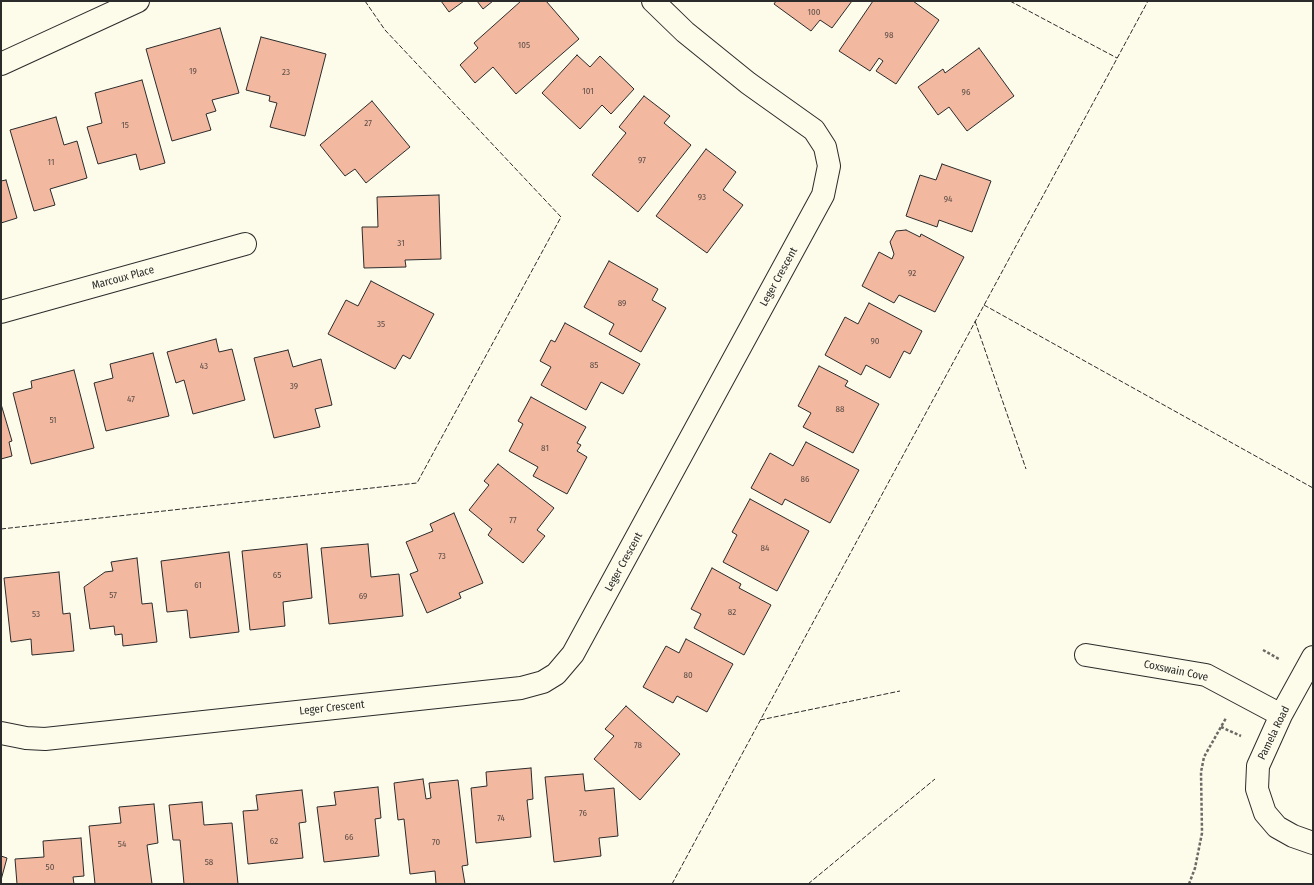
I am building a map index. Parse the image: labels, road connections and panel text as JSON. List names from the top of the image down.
{
  "streets": {
    "street": [
      "Leger Crescent",
      "Marcoux Place",
      "Coxswain Cove",
      "Pamela Road"
    ]
  },
  "crossings": [
    ["Coxswain Cove", "Pamela Road"]
  ],
  "house_numbers": [
    "100",
    "98",
    "105",
    "19",
    "23",
    "101",
    "96",
    "27",
    "15",
    "97",
    "11",
    "93",
    "94",
    "31",
    "92",
    "89",
    "35",
    "90",
    "85",
    "43",
    "39",
    "47",
    "88",
    "51",
    "81",
    "86",
    "77",
    "84",
    "73",
    "65",
    "61",
    "57",
    "69",
    "82",
    "53",
    "80",
    "78",
    "76",
    "74",
    "66",
    "62",
    "70",
    "54",
    "58",
    "50"
  ]
}
